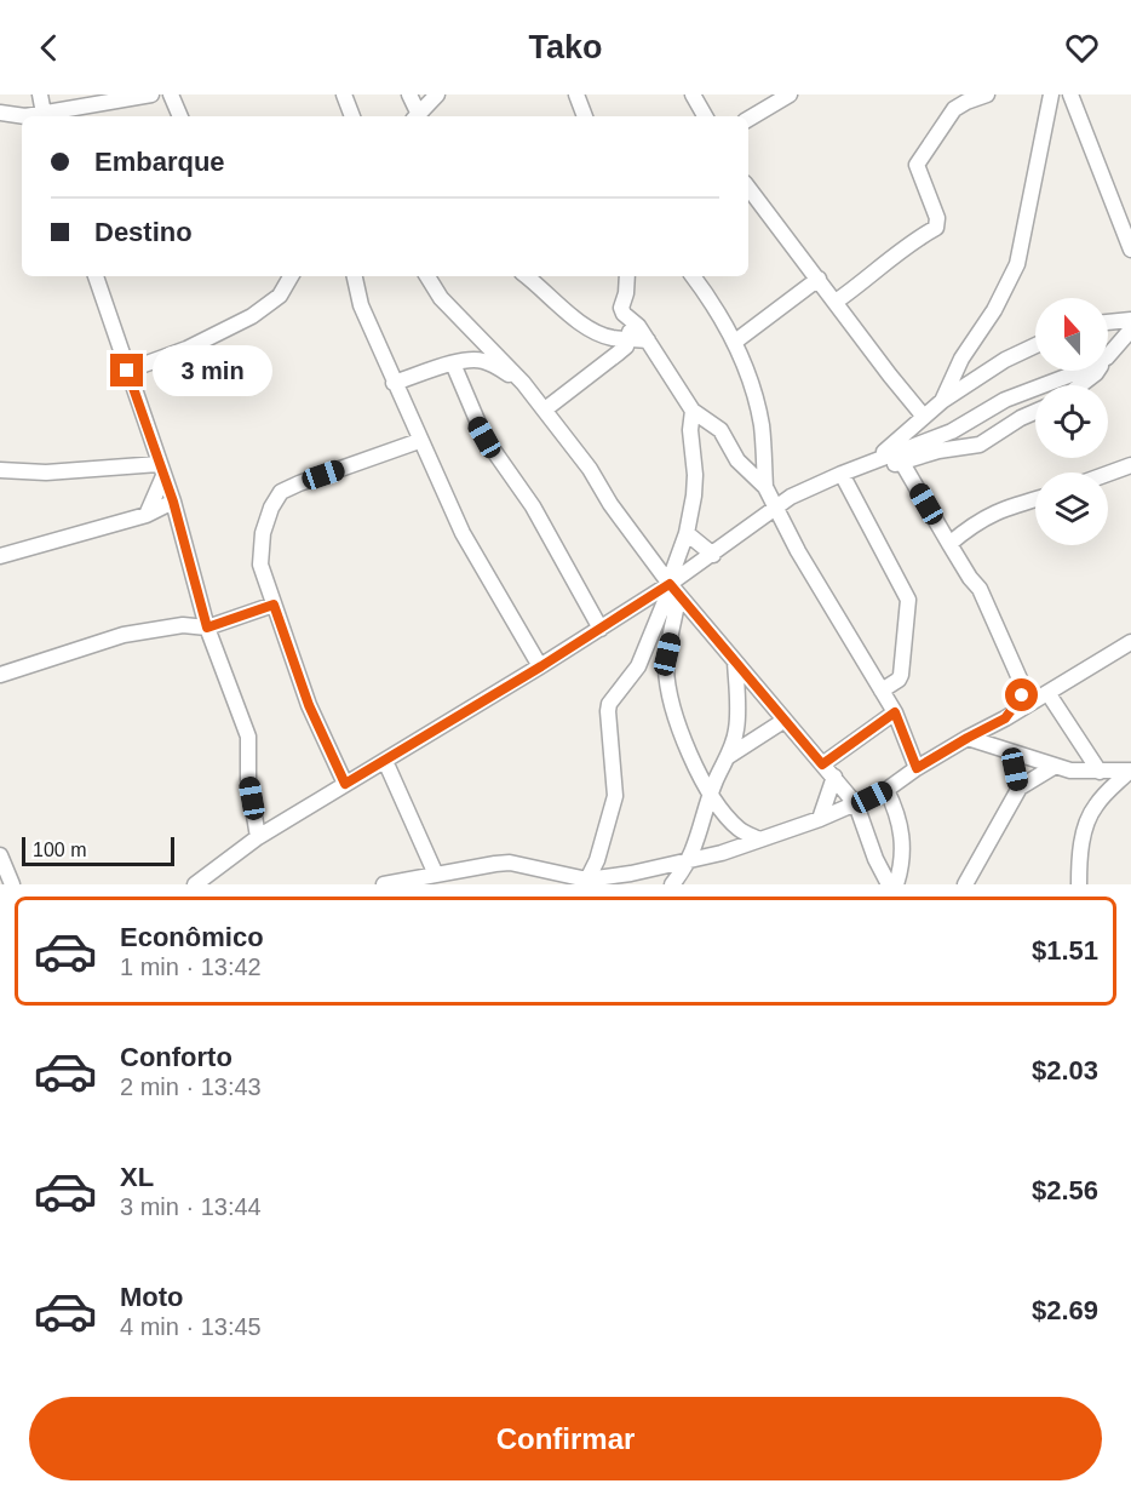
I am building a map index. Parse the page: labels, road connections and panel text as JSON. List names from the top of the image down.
{
  "scale_bar": "100 m",
  "north": "top",
  "page": {
    "header": "Tako",
    "banner": ["Embarque", "Destino"],
    "bubble": "3 min",
    "scale": "100 m",
    "list": [
      {
        "name": "Econômico",
        "note": "1 min · 13:42",
        "value": "$1.51"
      },
      {
        "name": "Conforto",
        "note": "2 min · 13:43",
        "value": "$2.03"
      },
      {
        "name": "XL",
        "note": "3 min · 13:44",
        "value": "$2.56"
      },
      {
        "name": "Moto",
        "note": "4 min · 13:45",
        "value": "$2.69"
      }
    ],
    "buttons": "Confirmar"
  }
}
